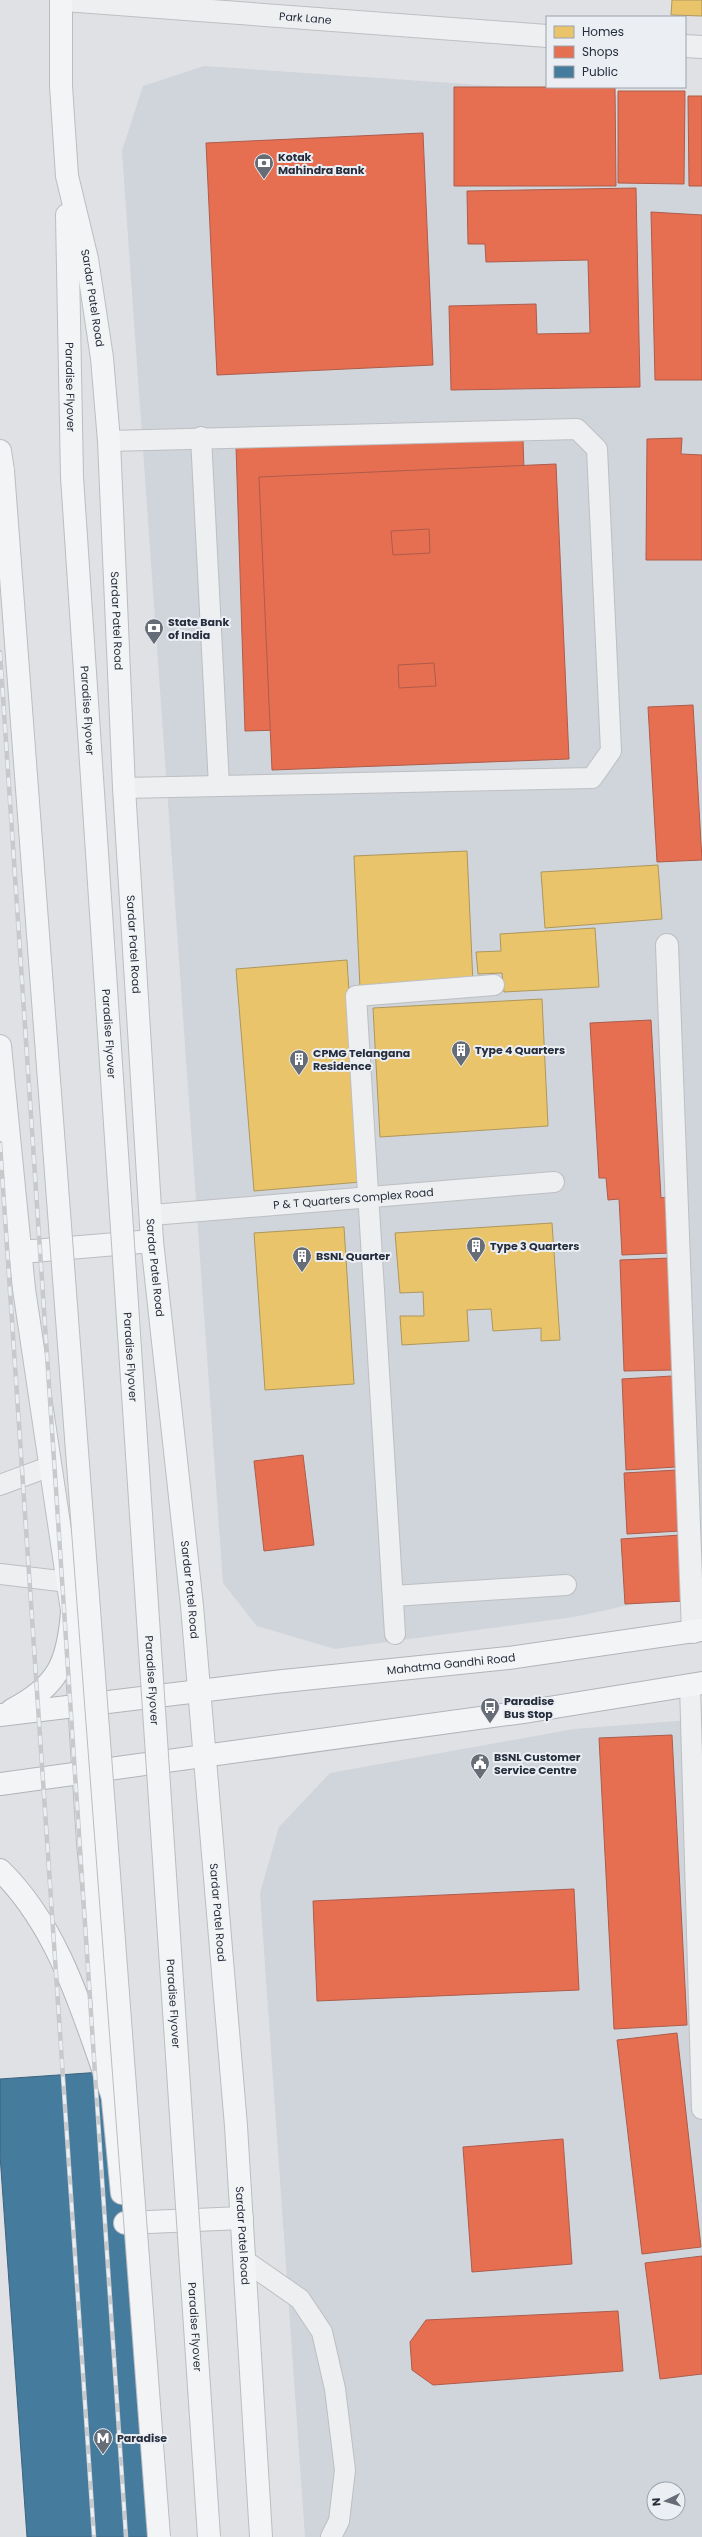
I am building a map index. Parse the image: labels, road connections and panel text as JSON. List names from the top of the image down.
{
  "streets": {
    "main road": ["Sardar Patel Road", "Paradise Flyover", "Mahatma Gandhi Road"],
    "street": ["Park Lane"],
    "lane": ["P & T Quarters Complex Road"]
  },
  "crossings": [
    ["Sardar Patel Road", "Paradise Flyover"],
    ["Sardar Patel Road", "P & T Quarters Complex Road"],
    ["Sardar Patel Road", "Mahatma Gandhi Road"]
  ],
  "places": {
    "bank": ["Kotak Mahindra Bank", "State Bank of India"],
    "building": [
      "Type 4 Quarters",
      "CPMG Telangana Residence",
      "Type 3 Quarters",
      "BSNL Quarter"
    ],
    "bus stop": ["Paradise Bus Stop"],
    "public building": ["BSNL Customer Service Centre"],
    "metro station": ["Paradise"]
  },
  "legend": ["Homes", "Shops", "Public"],
  "north": "left"
}
